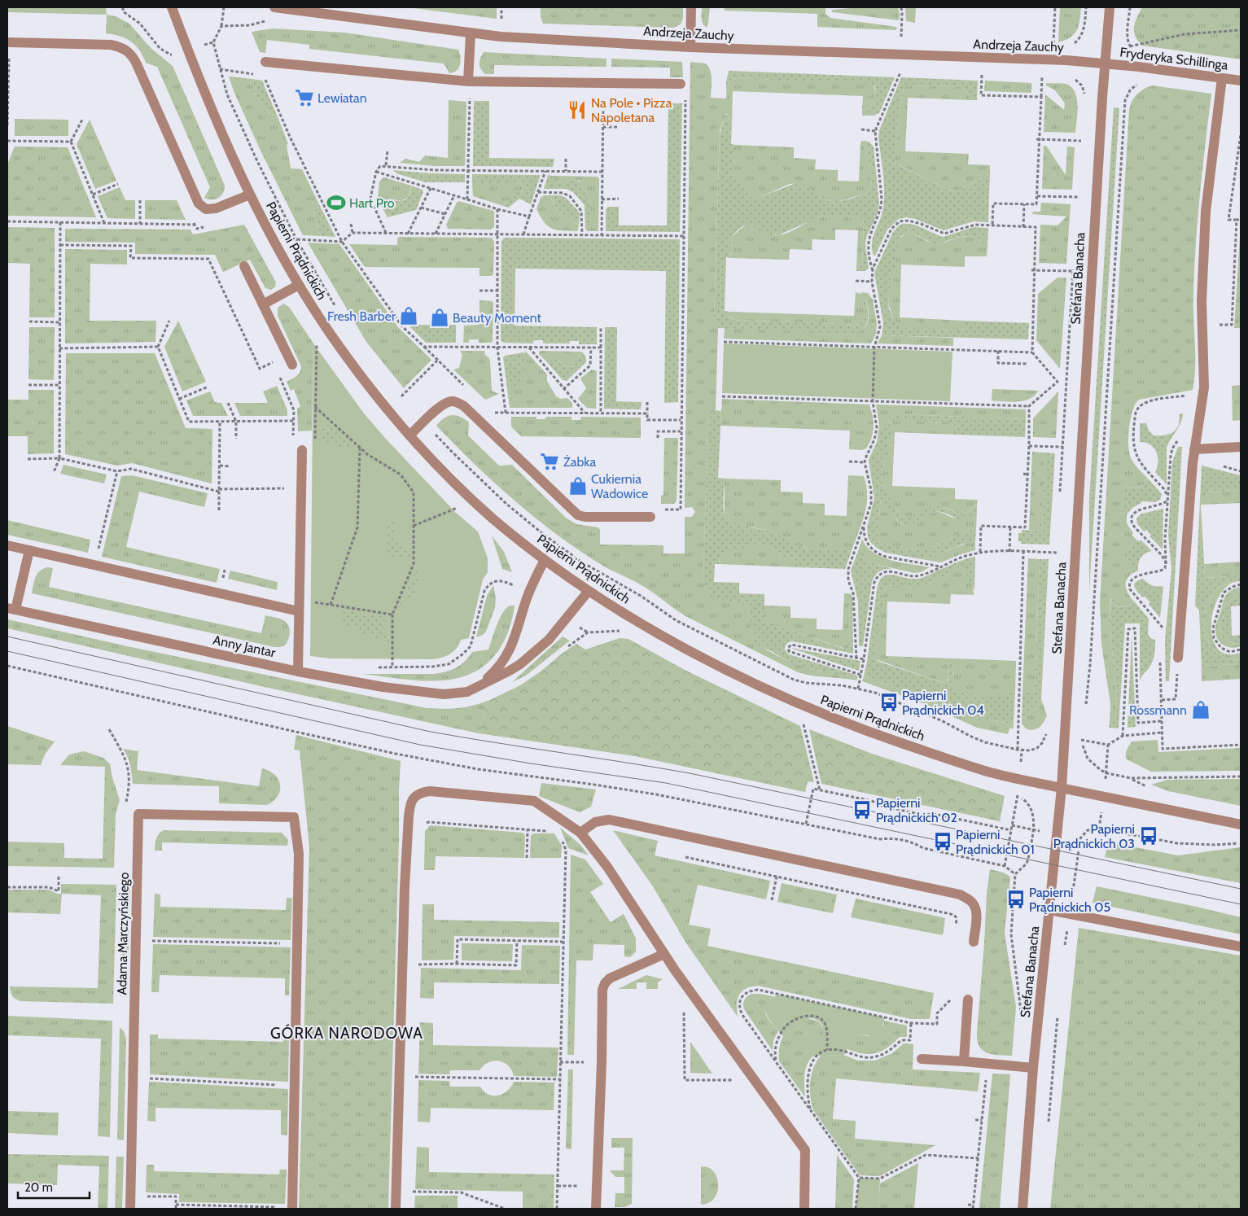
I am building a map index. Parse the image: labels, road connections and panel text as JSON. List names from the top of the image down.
{
  "streets": {
    "street": [
      "Andrzeja Zauchy",
      "Fryderyka Schillinga",
      "Papierni Prądnickich",
      "Stefana Banacha",
      "Anny Jantar",
      "Adama Marczyńskiego"
    ]
  },
  "crossings": [
    ["Andrzeja Zauchy", "Fryderyka Schillinga"],
    ["Andrzeja Zauchy", "Stefana Banacha"],
    ["Fryderyka Schillinga", "Stefana Banacha"],
    ["Papierni Prądnickich", "Stefana Banacha"],
    ["Papierni Prądnickich", "Anny Jantar"]
  ],
  "districts": ["GÓRKA NARODOWA"],
  "places": {
    "supermarket": ["Lewiatan", "Żabka"],
    "restaurant": ["Na Pole • Pizza Napoletana"],
    "sports": ["Hart Pro"],
    "shop": [
      "Fresh Barber",
      "Beauty Moment",
      "Cukiernia Wadowice",
      "Rossmann"
    ],
    "bus stop": [
      "Papierni Prądnickich 04",
      "Papierni Prądnickich 02",
      "Papierni Prądnickich 03",
      "Papierni Prądnickich 01",
      "Papierni Prądnickich 05"
    ]
  },
  "scale_bar": "20 m"
}
